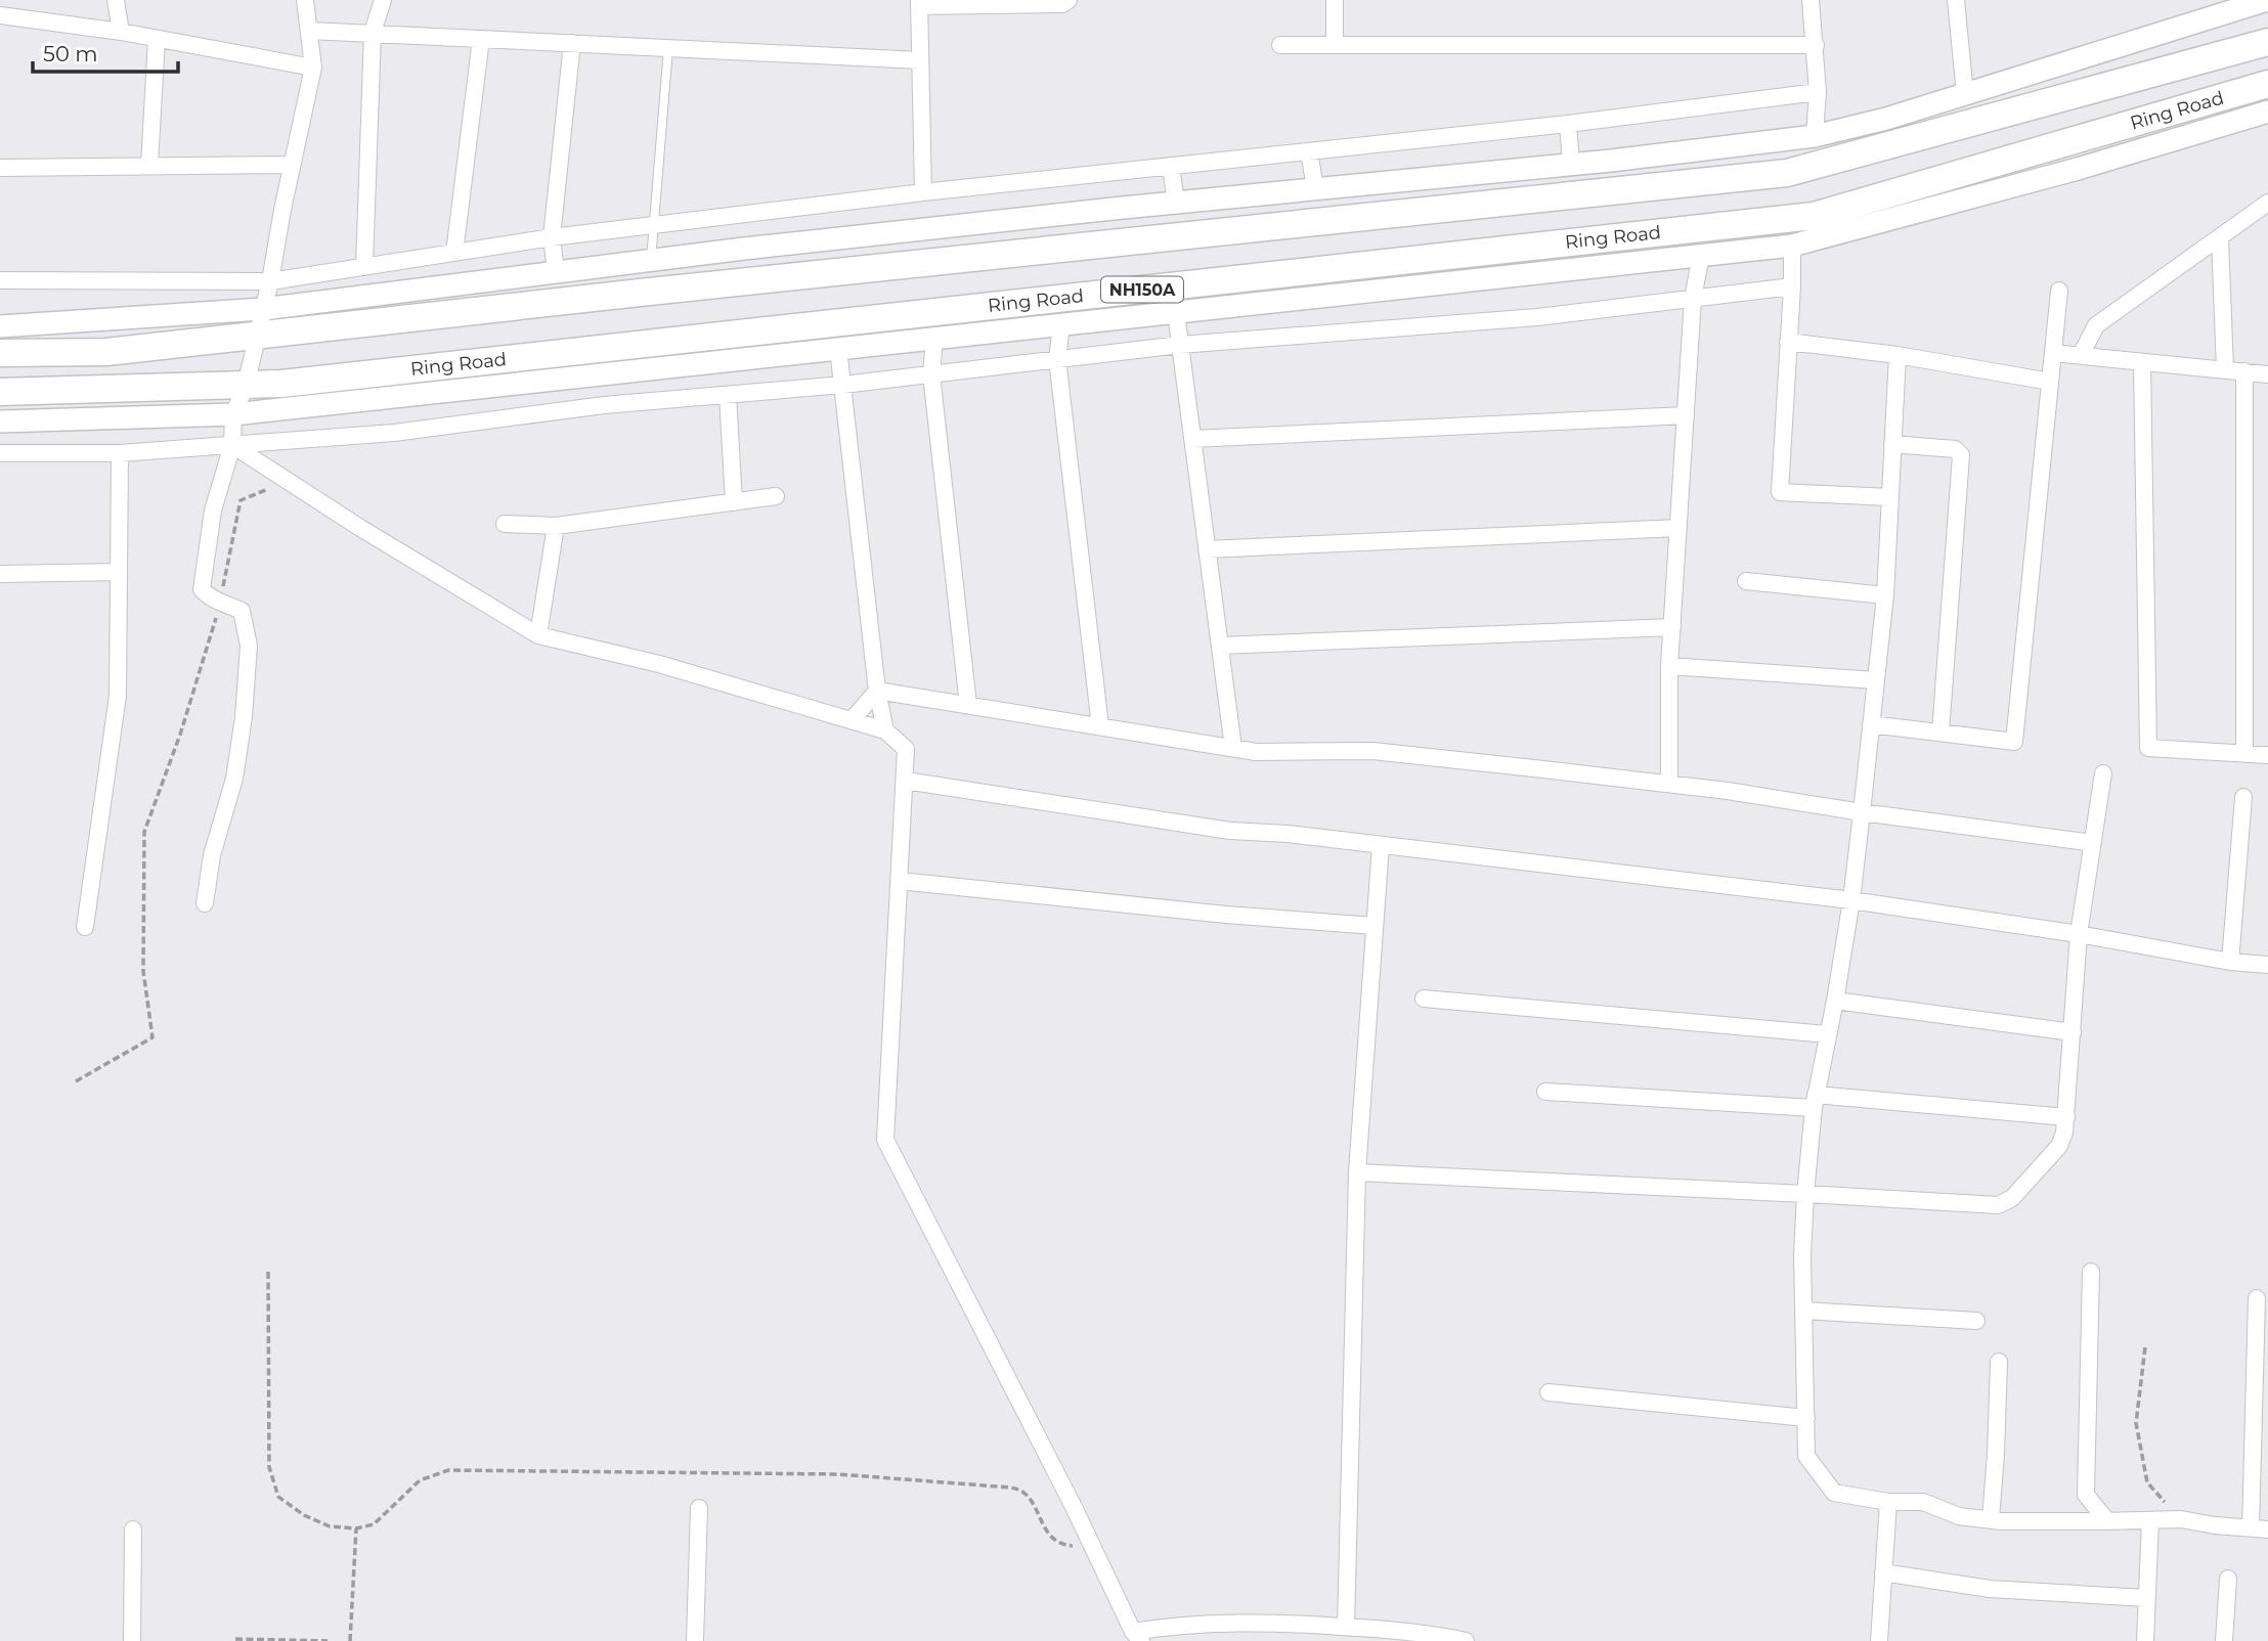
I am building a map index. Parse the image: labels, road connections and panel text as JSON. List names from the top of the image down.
{
  "streets": {
    "highway": ["Ring Road", "NH150A"]
  },
  "scale_bar": "50 m"
}
